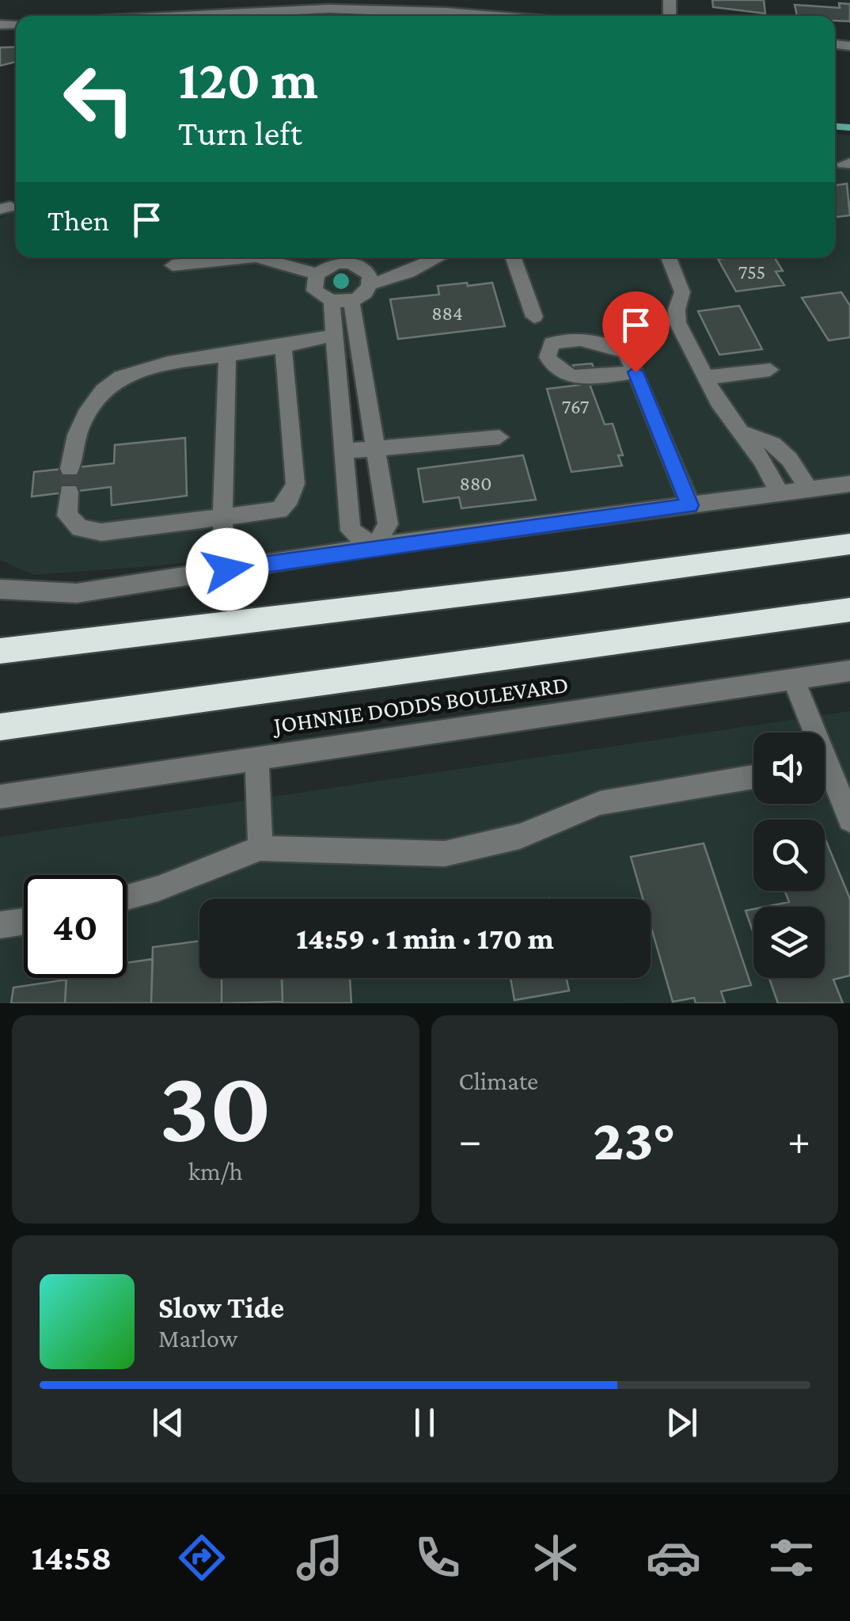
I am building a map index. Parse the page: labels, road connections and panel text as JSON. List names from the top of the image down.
{
  "streets": {
    "highway": ["JOHNNIE DODDS BOULEVARD"]
  },
  "house_numbers": [
    "755",
    "884",
    "767",
    "880"
  ],
  "page": {
    "turn": ["120 m", "Turn left"],
    "then": "Then",
    "limit": "40",
    "trip": "14:59 · 1 min · 170 m",
    "tile": [
      ["30", "km/h"],
      "Climate"
    ],
    "heat": ["−", "23°", "+"],
    "song": ["Slow Tide", "Marlow"],
    "tabs": "14:58"
  }
}
